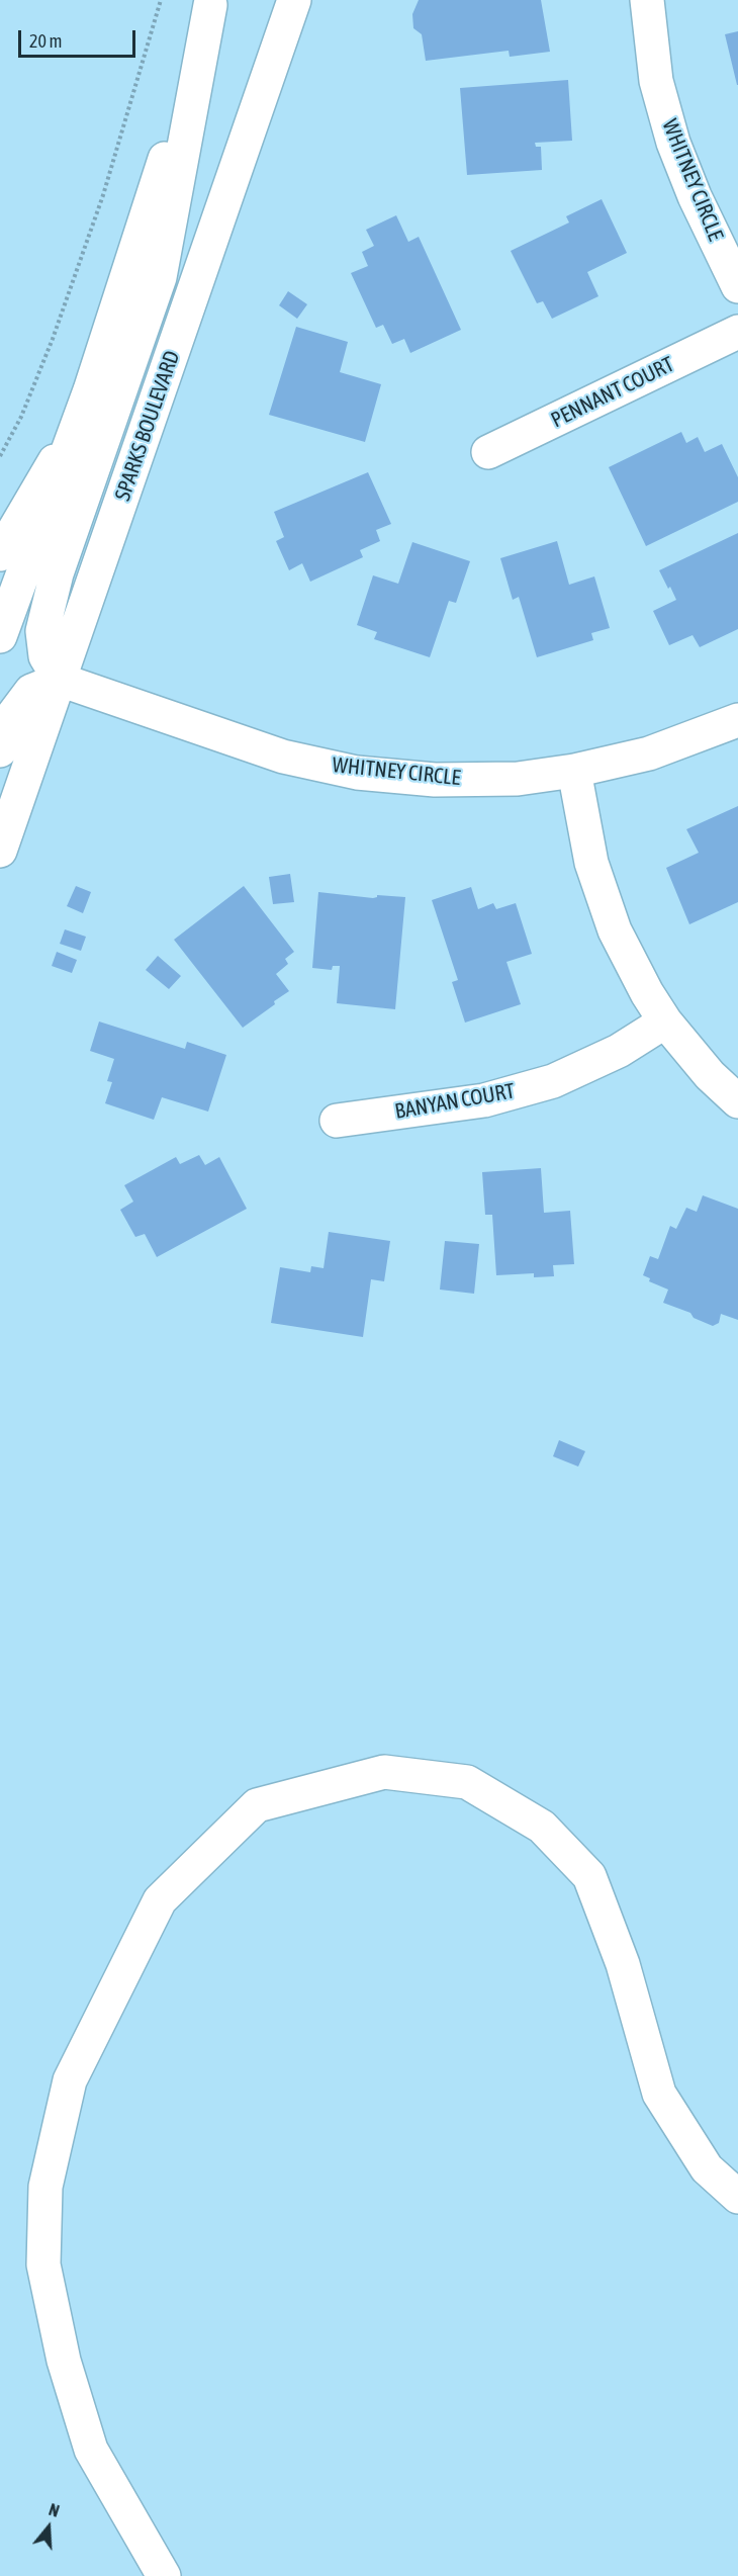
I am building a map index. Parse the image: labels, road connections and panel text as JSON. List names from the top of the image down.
{
  "streets": {
    "street": [
      "WHITNEY CIRCLE",
      "PENNANT COURT",
      "SPARKS BOULEVARD",
      "BANYAN COURT"
    ]
  },
  "crossings": [
    ["WHITNEY CIRCLE", "SPARKS BOULEVARD"]
  ],
  "scale_bar": "20 m",
  "north": "top"
}
